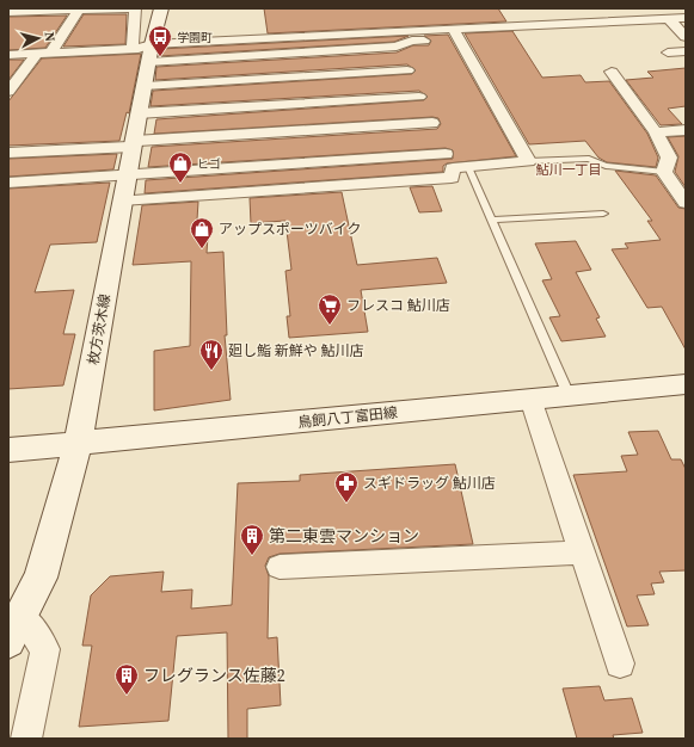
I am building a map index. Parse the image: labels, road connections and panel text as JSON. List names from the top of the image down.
{
  "streets": {
    "main road": ["枚方茨木線", "鳥飼八丁富田線"]
  },
  "crossings": [
    ["枚方茨木線", "鳥飼八丁富田線"]
  ],
  "districts": ["鮎川一丁目"],
  "places": {
    "bus stop": ["学園町"],
    "shop": ["ヒゴ", "アップスポーツバイク"],
    "supermarket": ["フレスコ 鮎川店"],
    "restaurant": ["廻し鮨 新鮮や 鮎川店"],
    "pharmacy": ["スギドラッグ 鮎川店"],
    "building": ["第二東雲マンション", "フレグランス佐藤2"]
  },
  "north": "right"
}
